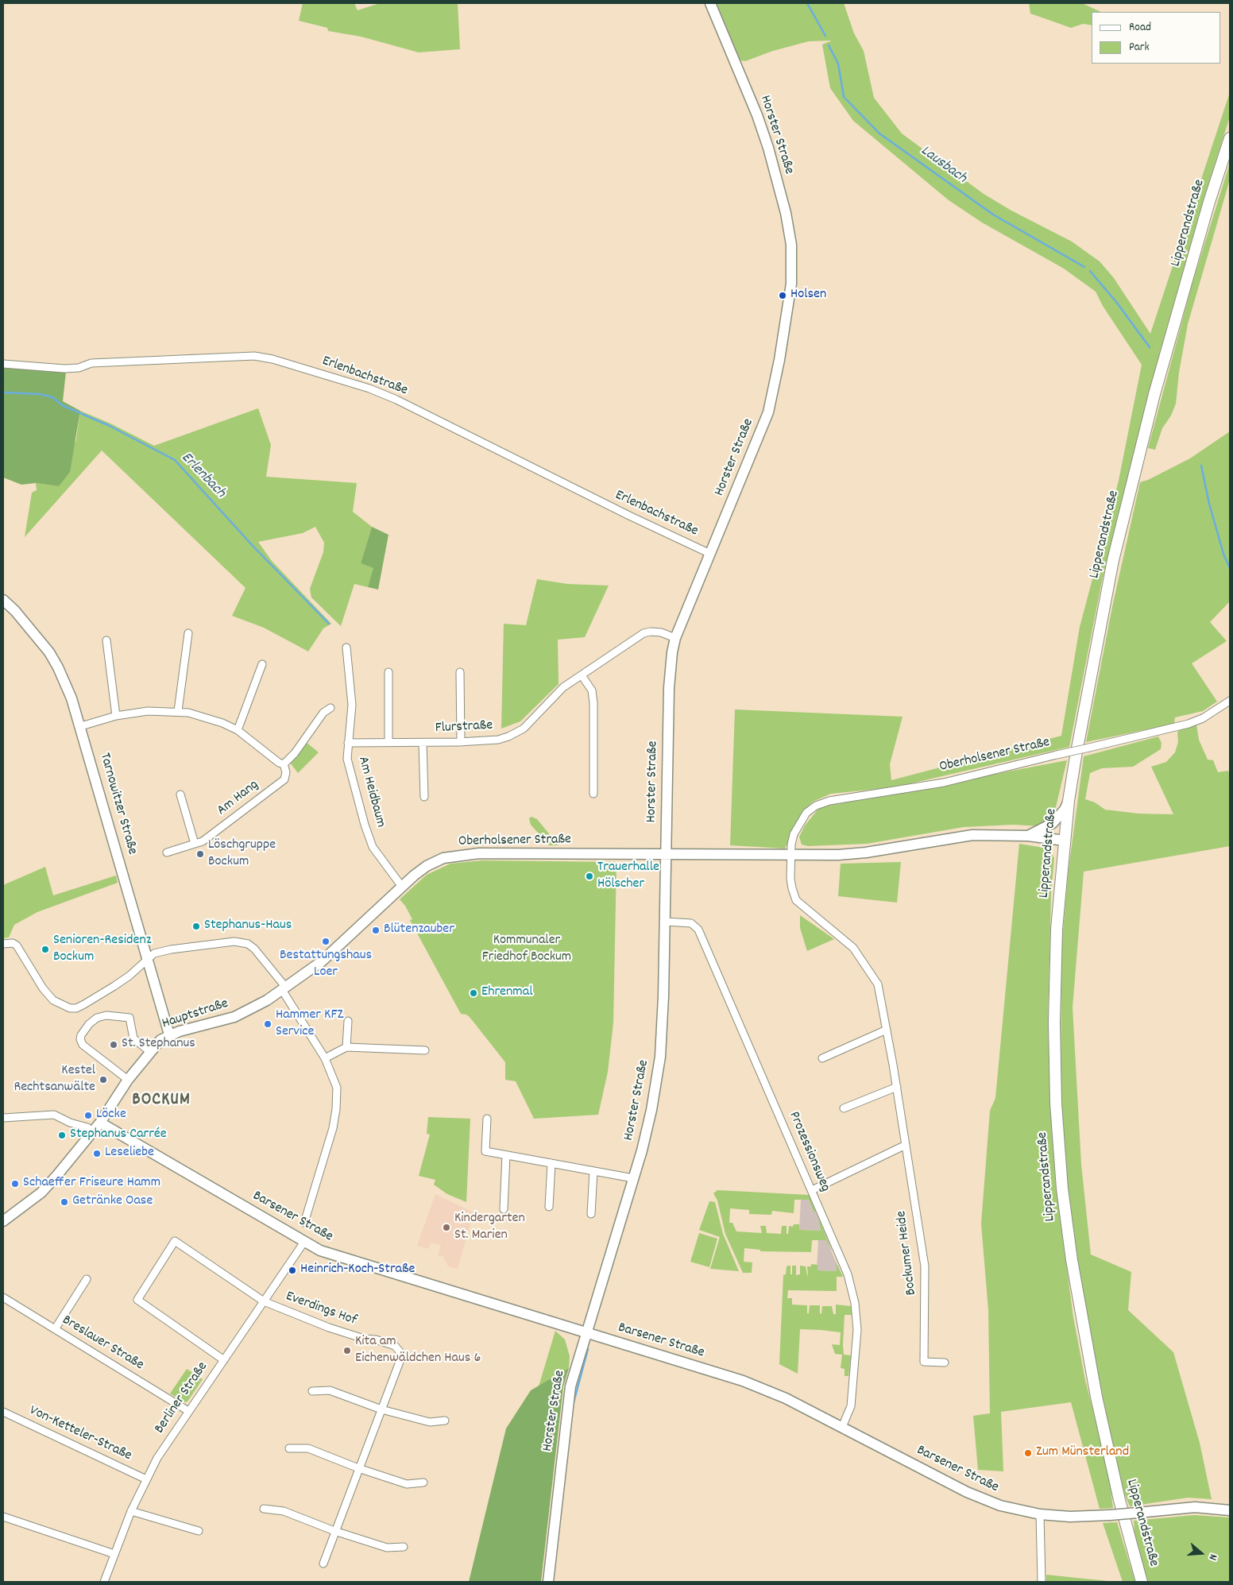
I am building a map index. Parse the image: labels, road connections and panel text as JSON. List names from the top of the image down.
{
  "streets": {
    "main road": ["Lipperandstraße"],
    "street": [
      "Horster Straße",
      "Erlenbachstraße",
      "Flurstraße",
      "Oberholsener Straße",
      "Am Heidbaum",
      "Am Hang",
      "Tarnowitzer Straße",
      "Hauptstraße",
      "Prozessionsweg",
      "Barsener Straße",
      "Bockumer Heide",
      "Everdings Hof",
      "Breslauer Straße",
      "Berliner Straße",
      "Von-Ketteler-Straße"
    ]
  },
  "crossings": [
    ["Horster Straße", "Erlenbachstraße"],
    ["Horster Straße", "Flurstraße"],
    ["Horster Straße", "Oberholsener Straße"],
    ["Horster Straße", "Prozessionsweg"],
    ["Horster Straße", "Barsener Straße"],
    ["Lipperandstraße", "Oberholsener Straße"],
    ["Flurstraße", "Am Heidbaum"],
    ["Oberholsener Straße", "Am Heidbaum"],
    ["Oberholsener Straße", "Hauptstraße"],
    ["Oberholsener Straße", "Bockumer Heide"],
    ["Tarnowitzer Straße", "Hauptstraße"],
    ["Hauptstraße", "Barsener Straße"],
    ["Prozessionsweg", "Barsener Straße"],
    ["Barsener Straße", "Berliner Straße"],
    ["Everdings Hof", "Berliner Straße"],
    ["Breslauer Straße", "Berliner Straße"],
    ["Berliner Straße", "Von-Ketteler-Straße"]
  ],
  "districts": ["BOCKUM"],
  "water": ["Lausbach", "Erlenbach"],
  "parks": ["Kommunaler Friedhof Bockum"],
  "places": [
    "Holsen",
    "Löschgruppe Bockum",
    "Trauerhalle Hölscher",
    "Stephanus-Haus",
    "Blütenzauber",
    "Bestattungshaus Loer",
    "Senioren-Residenz Bockum",
    "Ehrenmal",
    "Hammer KFZ Service",
    "St. Stephanus",
    "Kestel Rechtsanwälte",
    "Löcke",
    "Stephanus Carrée",
    "Leseliebe",
    "Schaeffer Friseure Hamm",
    "Getränke Oase",
    "Kindergarten St. Marien",
    "Heinrich-Koch-Straße",
    "Kita am Eichenwäldchen Haus 6",
    "Zum Münsterland"
  ],
  "legend": ["Road", "Park"],
  "north": "right"
}
